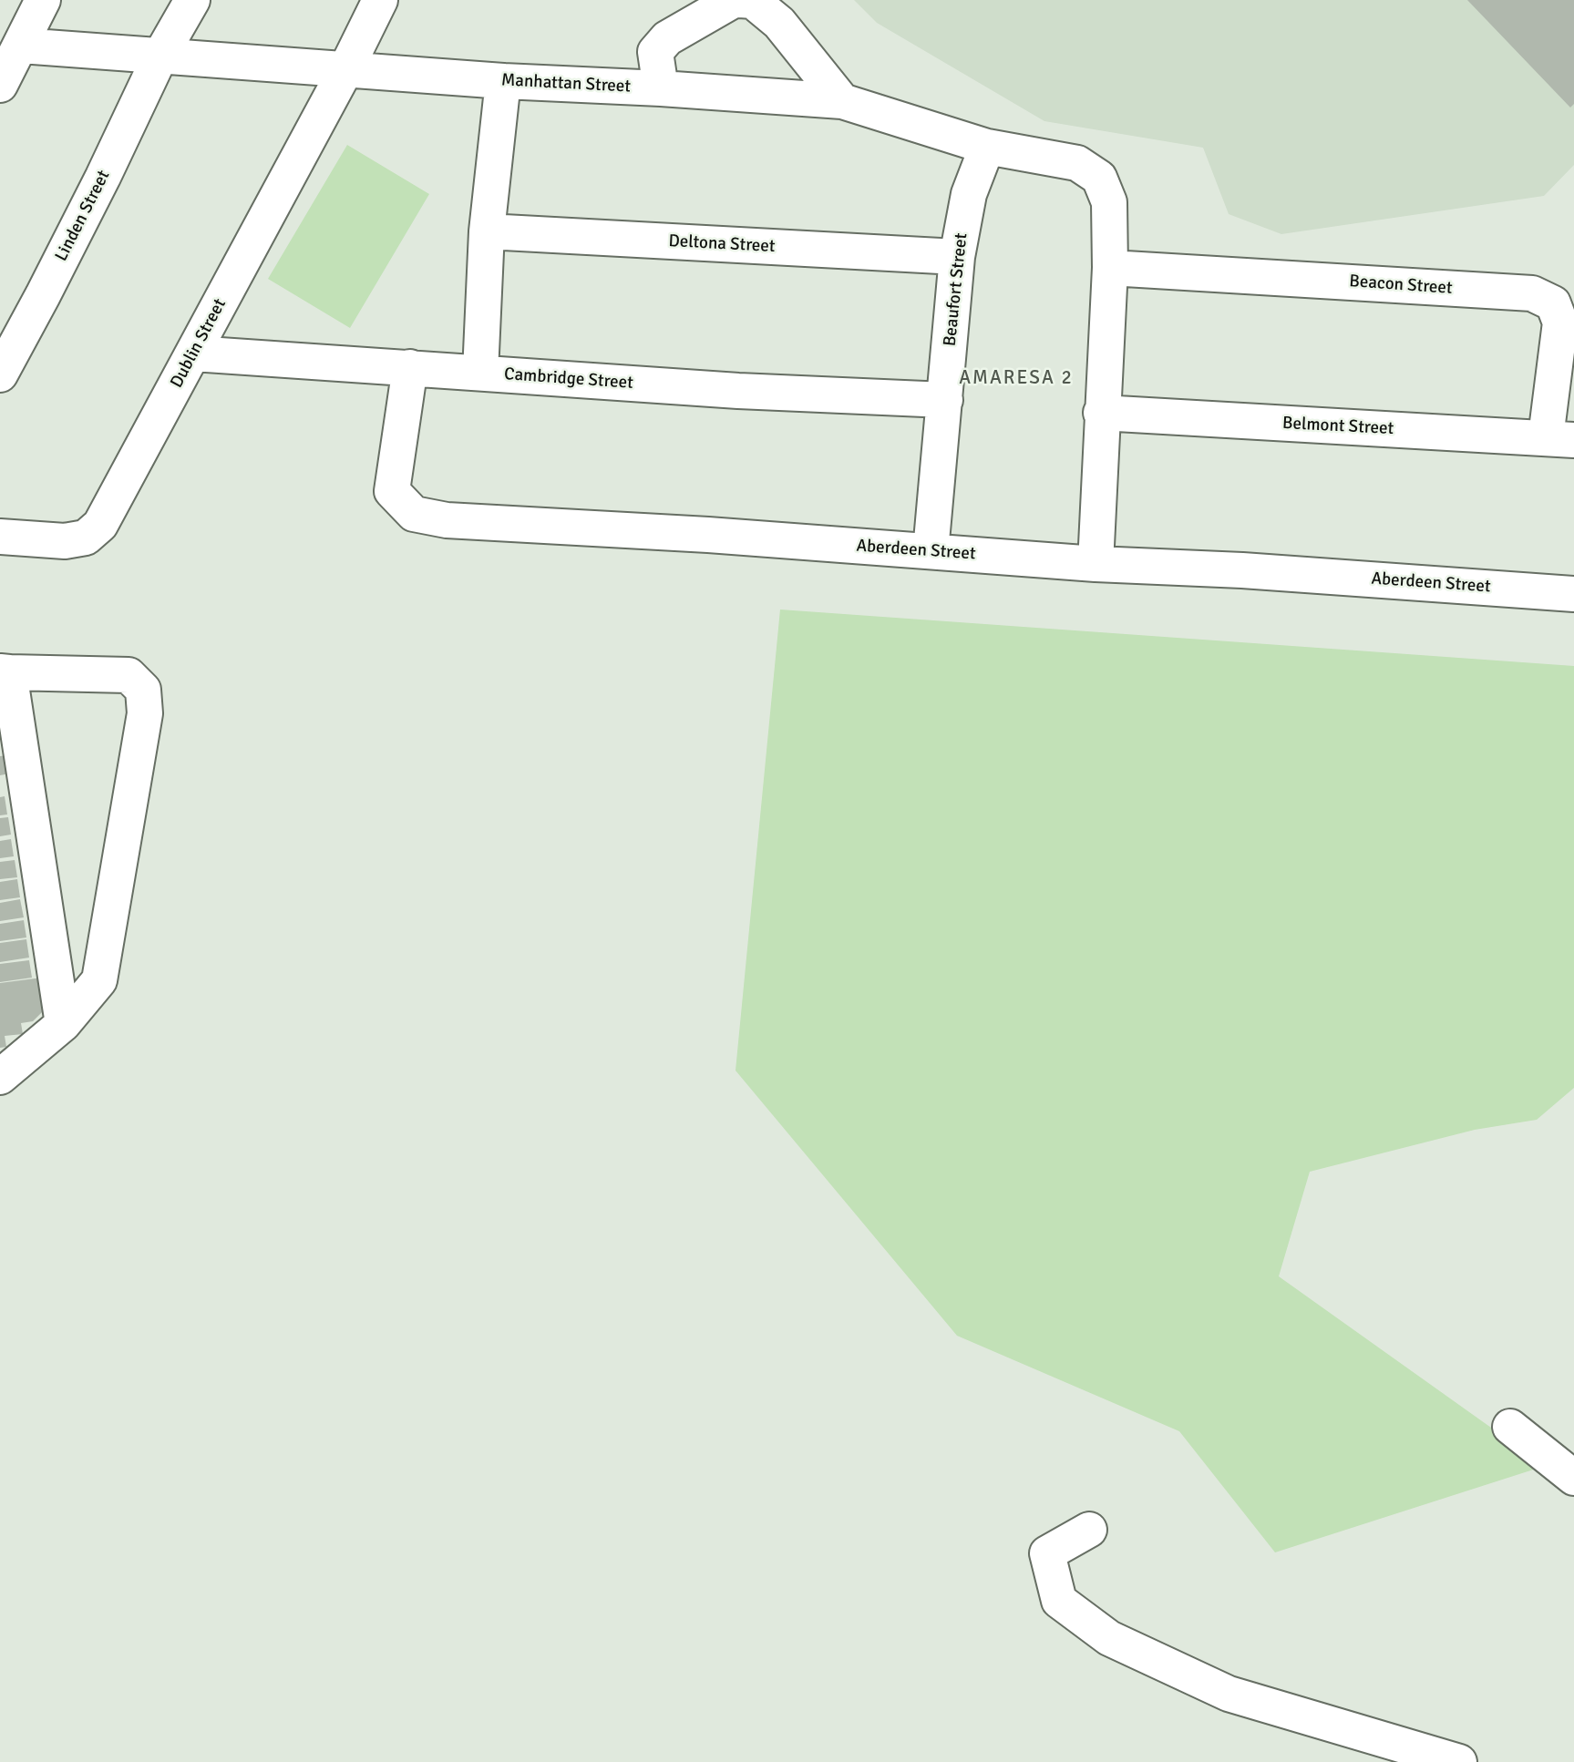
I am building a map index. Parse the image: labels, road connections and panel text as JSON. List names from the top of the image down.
{
  "streets": {
    "street": [
      "Manhattan Street",
      "Linden Street",
      "Deltona Street",
      "Beacon Street",
      "Beaufort Street",
      "Dublin Street",
      "Cambridge Street",
      "Belmont Street",
      "Aberdeen Street"
    ]
  },
  "crossings": [
    ["Manhattan Street", "Linden Street"],
    ["Manhattan Street", "Beacon Street"],
    ["Manhattan Street", "Beaufort Street"],
    ["Manhattan Street", "Dublin Street"],
    ["Deltona Street", "Beaufort Street"],
    ["Beacon Street", "Belmont Street"],
    ["Beaufort Street", "Cambridge Street"],
    ["Beaufort Street", "Aberdeen Street"],
    ["Dublin Street", "Cambridge Street"],
    ["Cambridge Street", "Aberdeen Street"]
  ],
  "districts": ["AMARESA 2"]
}
